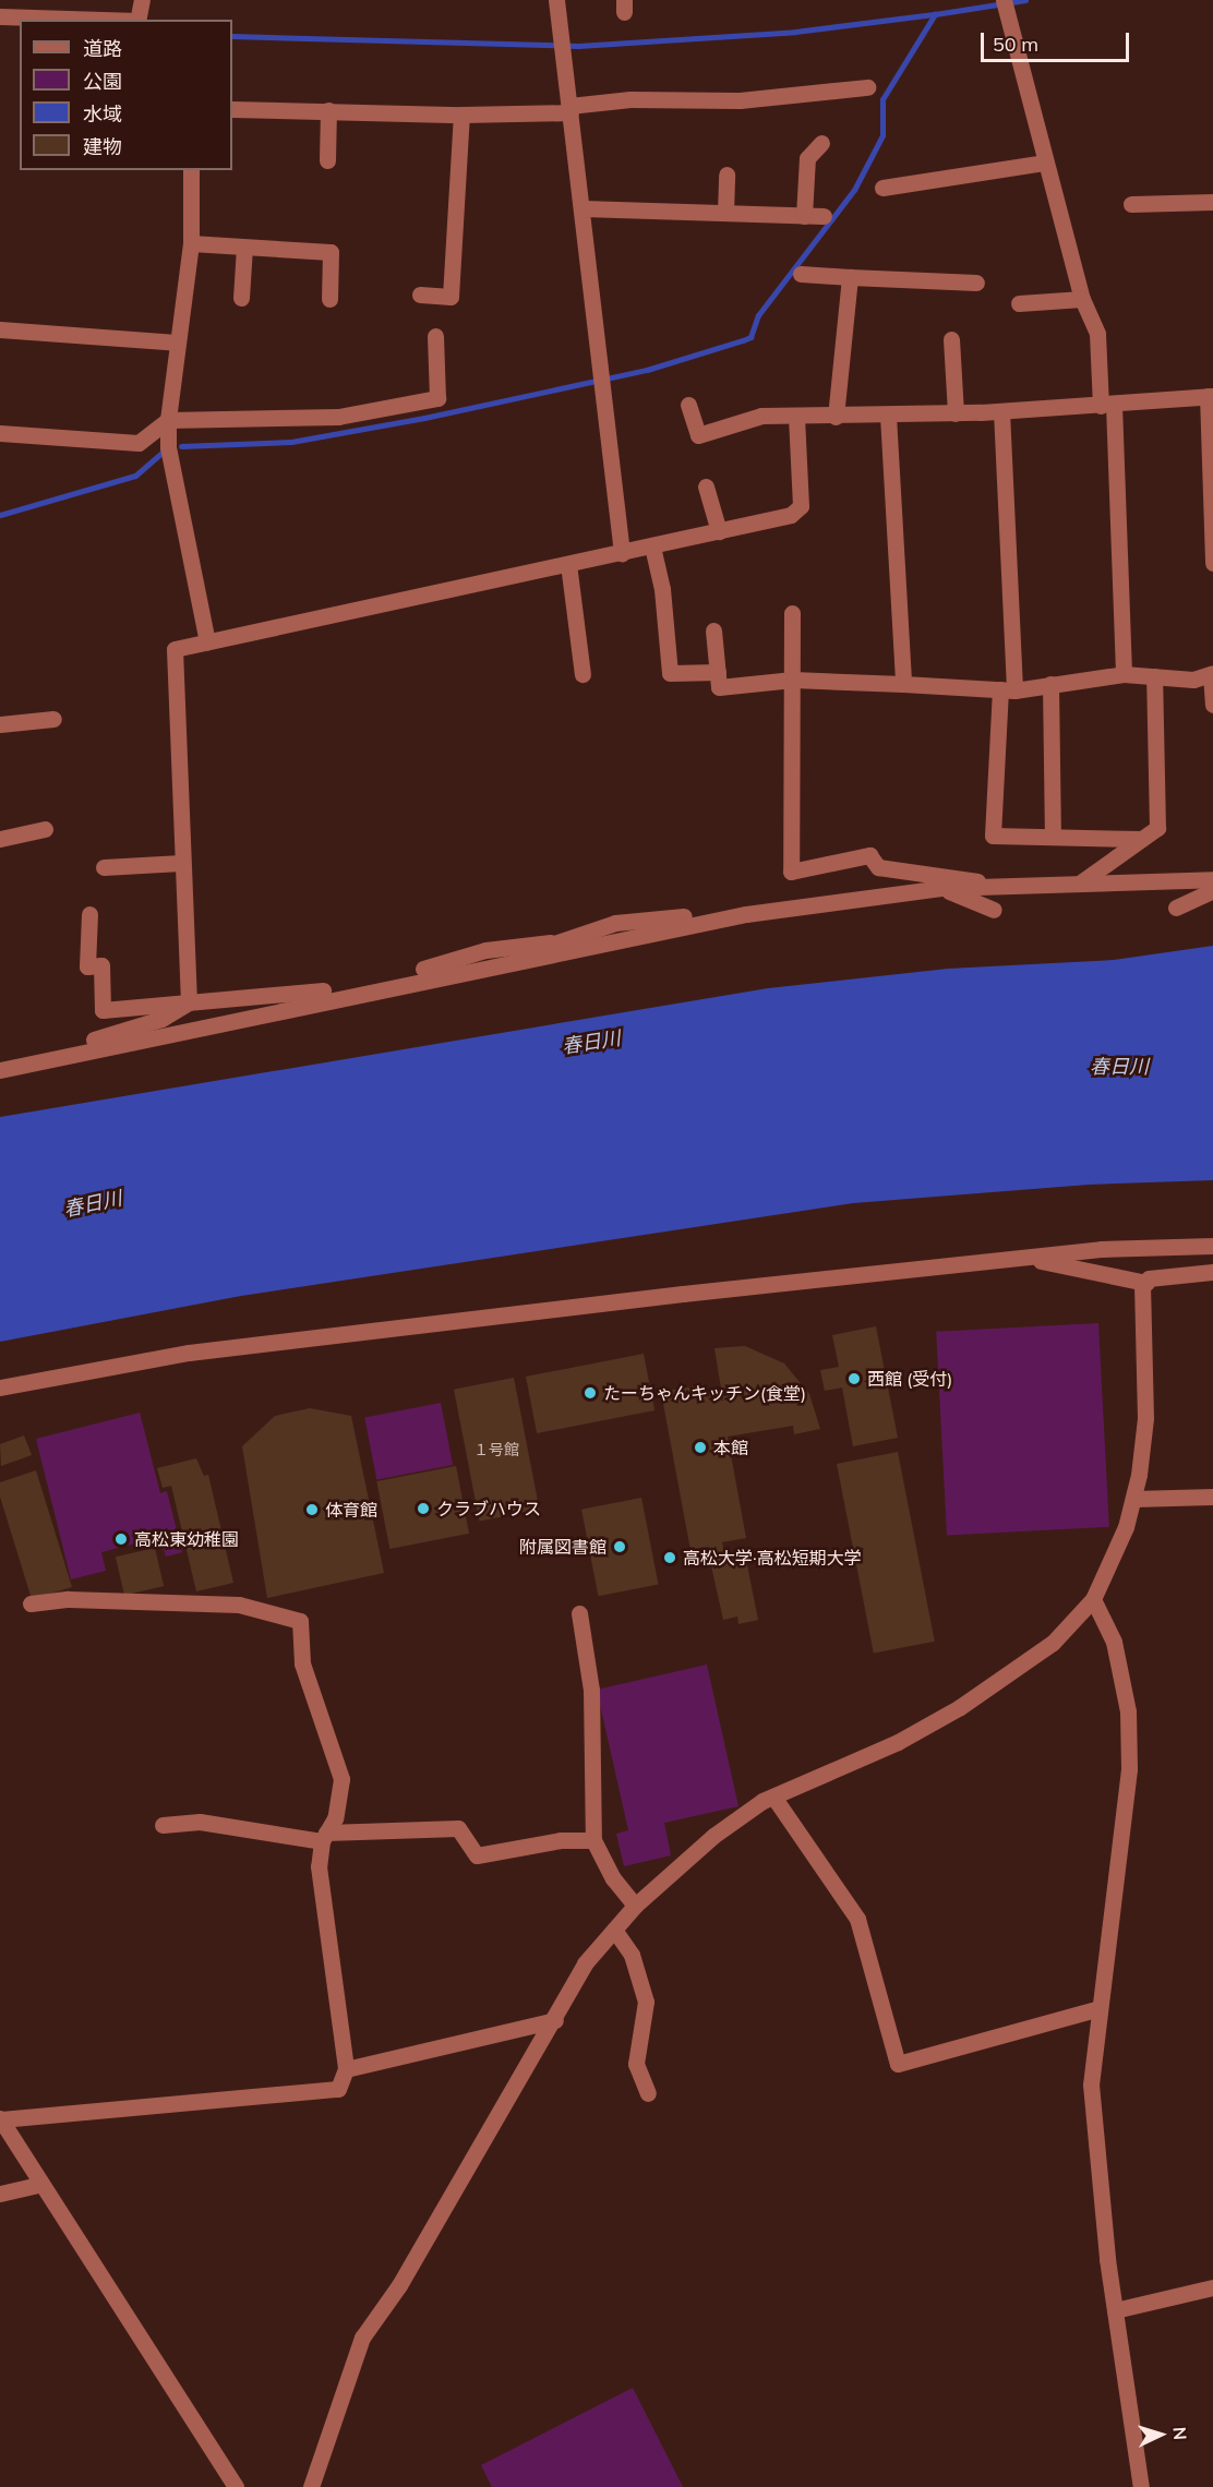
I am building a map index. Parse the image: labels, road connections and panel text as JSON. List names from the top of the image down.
{
  "water": ["春日川"],
  "places": [
    "西館 (受付)",
    "たーちゃんキッチン(食堂)",
    "本館",
    "クラブハウス",
    "体育館",
    "高松東幼稚園",
    "附属図書館",
    "高松大学·高松短期大学"
  ],
  "house_numbers": ["１号館"],
  "legend": [
    "道路",
    "公園",
    "水域",
    "建物"
  ],
  "scale_bar": "50 m",
  "north": "right"
}
